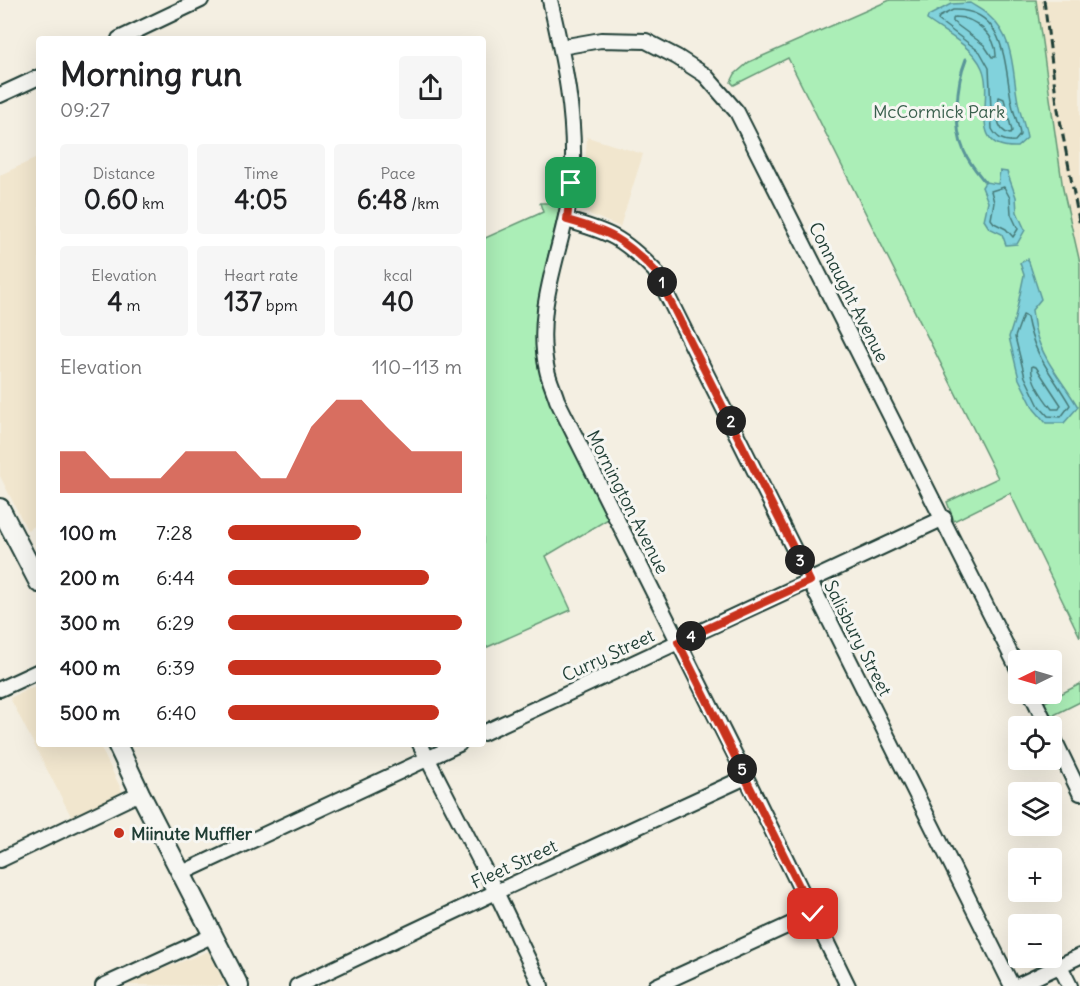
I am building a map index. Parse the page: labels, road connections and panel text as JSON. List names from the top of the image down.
{
  "streets": {
    "street": [
      "Connaught Avenue",
      "Mornington Avenue",
      "Salisbury Street",
      "Curry Street",
      "Fleet Street"
    ]
  },
  "crossings": [
    ["Connaught Avenue", "Mornington Avenue"],
    ["Connaught Avenue", "Curry Street"],
    ["Mornington Avenue", "Salisbury Street"],
    ["Mornington Avenue", "Curry Street"],
    ["Mornington Avenue", "Fleet Street"],
    ["Salisbury Street", "Curry Street"]
  ],
  "parks": ["McCormick Park"],
  "places": ["Miinute Muffler"],
  "north": "left",
  "page": {
    "heading": ["Morning run", "09:27"],
    "stats": [
      ["Distance", "0.60 km"],
      ["Time", "4:05"],
      ["Pace", "6:48 /km"],
      ["Elevation", "4 m"],
      ["Heart rate", "137 bpm"],
      ["kcal", "40"]
    ],
    "pins": [
      "1",
      "2",
      "3",
      "4",
      "5"
    ],
    "chart": ["Elevation", "110–113 m"],
    "list": [
      {
        "name": "100 m",
        "note": "7:28"
      },
      {
        "name": "200 m",
        "note": "6:44"
      },
      {
        "name": "300 m",
        "note": "6:29"
      },
      {
        "name": "400 m",
        "note": "6:39"
      },
      {
        "name": "500 m",
        "note": "6:40"
      }
    ],
    "map_buttons": ["+", "−"]
  }
}
